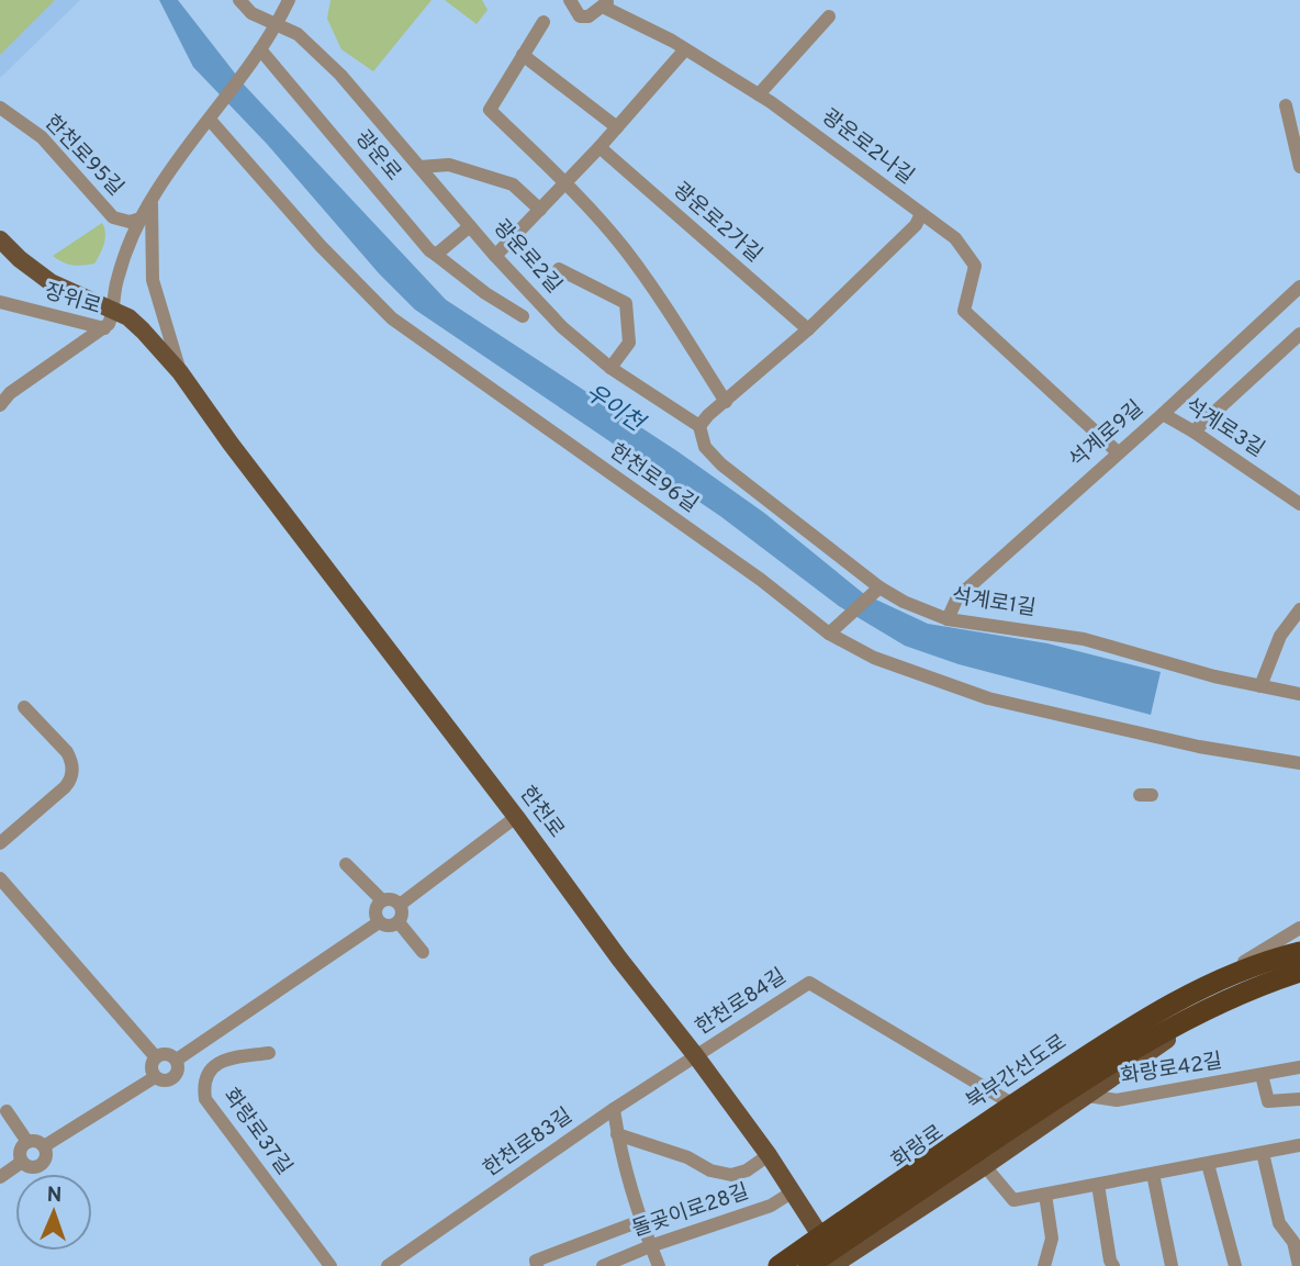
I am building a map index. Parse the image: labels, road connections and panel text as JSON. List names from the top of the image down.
{
  "streets": {
    "highway": ["북부간선도로"],
    "main road": ["한천로", "화랑로"],
    "street": [
      "광운로2나길",
      "한천로95길",
      "광운로",
      "광운로2가길",
      "광운로2길",
      "장위로",
      "석계로3길",
      "석계로9길",
      "한천로96길",
      "석계로1길",
      "한천로84길",
      "화랑로42길",
      "화랑로37길",
      "한천로83길",
      "돌곶이로28길"
    ]
  },
  "crossings": [
    ["광운로2나길", "광운로2가길"],
    ["광운로2나길", "광운로2길"],
    ["광운로2나길", "석계로1길"],
    ["광운로2길", "석계로1길"],
    ["석계로3길", "석계로9길"],
    ["석계로9길", "석계로1길"],
    ["한천로", "한천로84길"],
    ["한천로", "한천로83길"],
    ["한천로", "화랑로"],
    ["한천로", "돌곶이로28길"],
    ["한천로84길", "한천로83길"],
    ["한천로84길", "화랑로"]
  ],
  "water": ["우이천"],
  "north": "top"
}
